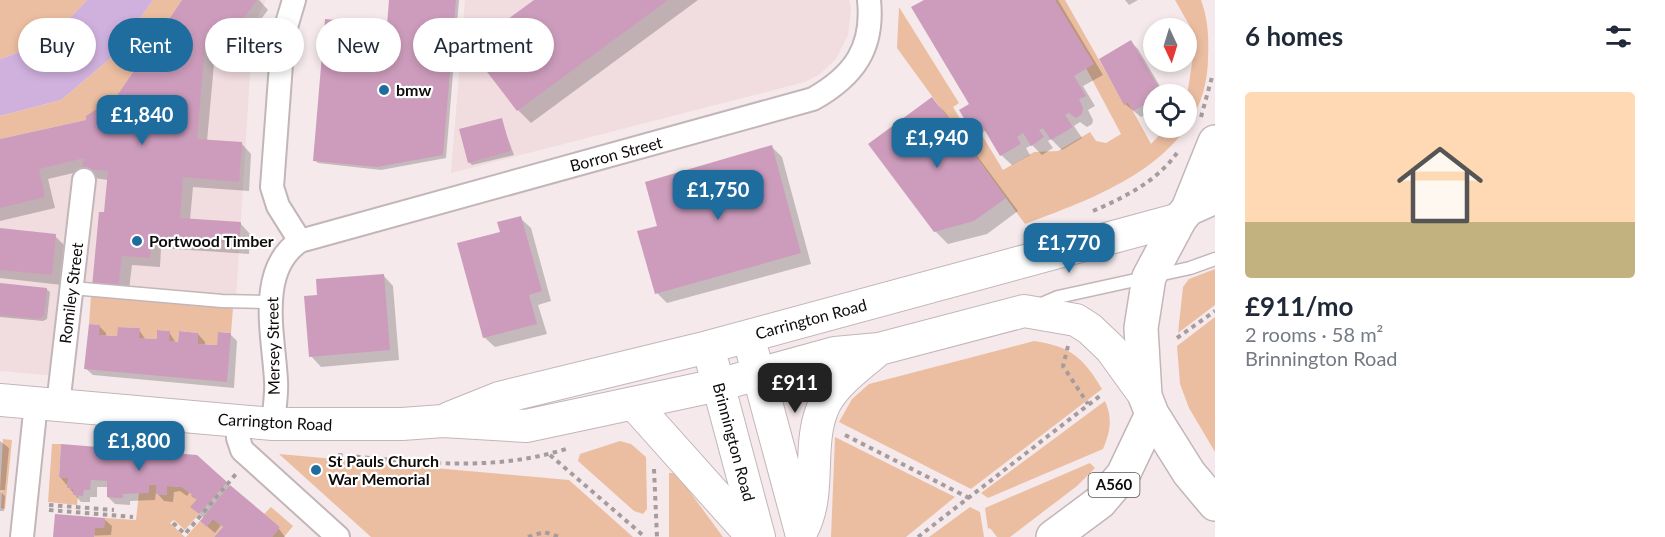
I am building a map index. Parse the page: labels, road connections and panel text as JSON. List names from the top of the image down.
{
  "streets": {
    "main road": ["Carrington Road", "Brinnington Road", "A560"],
    "street": ["Borron Street", "Romiley Street", "Mersey Street"]
  },
  "crossings": [
    ["Borron Street", "Mersey Street"],
    ["Romiley Street", "Carrington Road"],
    ["Carrington Road", "Mersey Street"],
    ["Carrington Road", "Brinnington Road"],
    ["Carrington Road", "A560"]
  ],
  "places": ["bmw", "Portwood Timber", "St Pauls Church War Memorial"],
  "north": "bottom",
  "page": {
    "heading": "6 homes",
    "chip": [
      "Buy",
      "Rent",
      "Filters",
      "New",
      "Apartment"
    ],
    "list": [
      {
        "name": "£911/mo",
        "note": "2 rooms · 58 m² · Brinnington Road"
      }
    ],
    "price": [
      "£1,840",
      "£1,940",
      "£1,750",
      "£1,770",
      "£911",
      "£1,800"
    ]
  }
}
